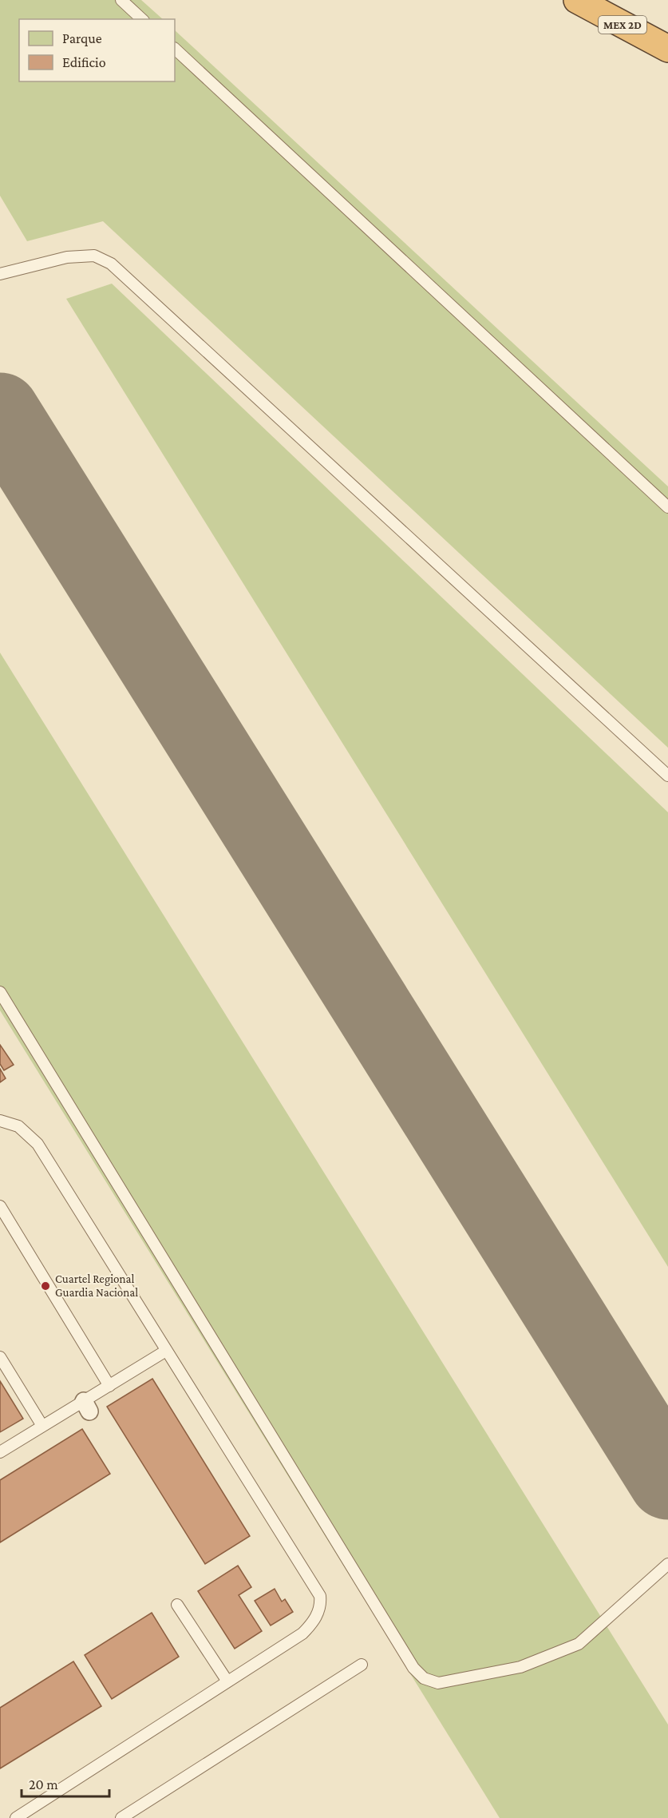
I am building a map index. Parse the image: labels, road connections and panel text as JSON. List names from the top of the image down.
{
  "streets": {
    "highway": ["MEX 2D"]
  },
  "places": ["Cuartel Regional Guardia Nacional"],
  "legend": ["Parque", "Edificio"],
  "scale_bar": "20 m"
}
